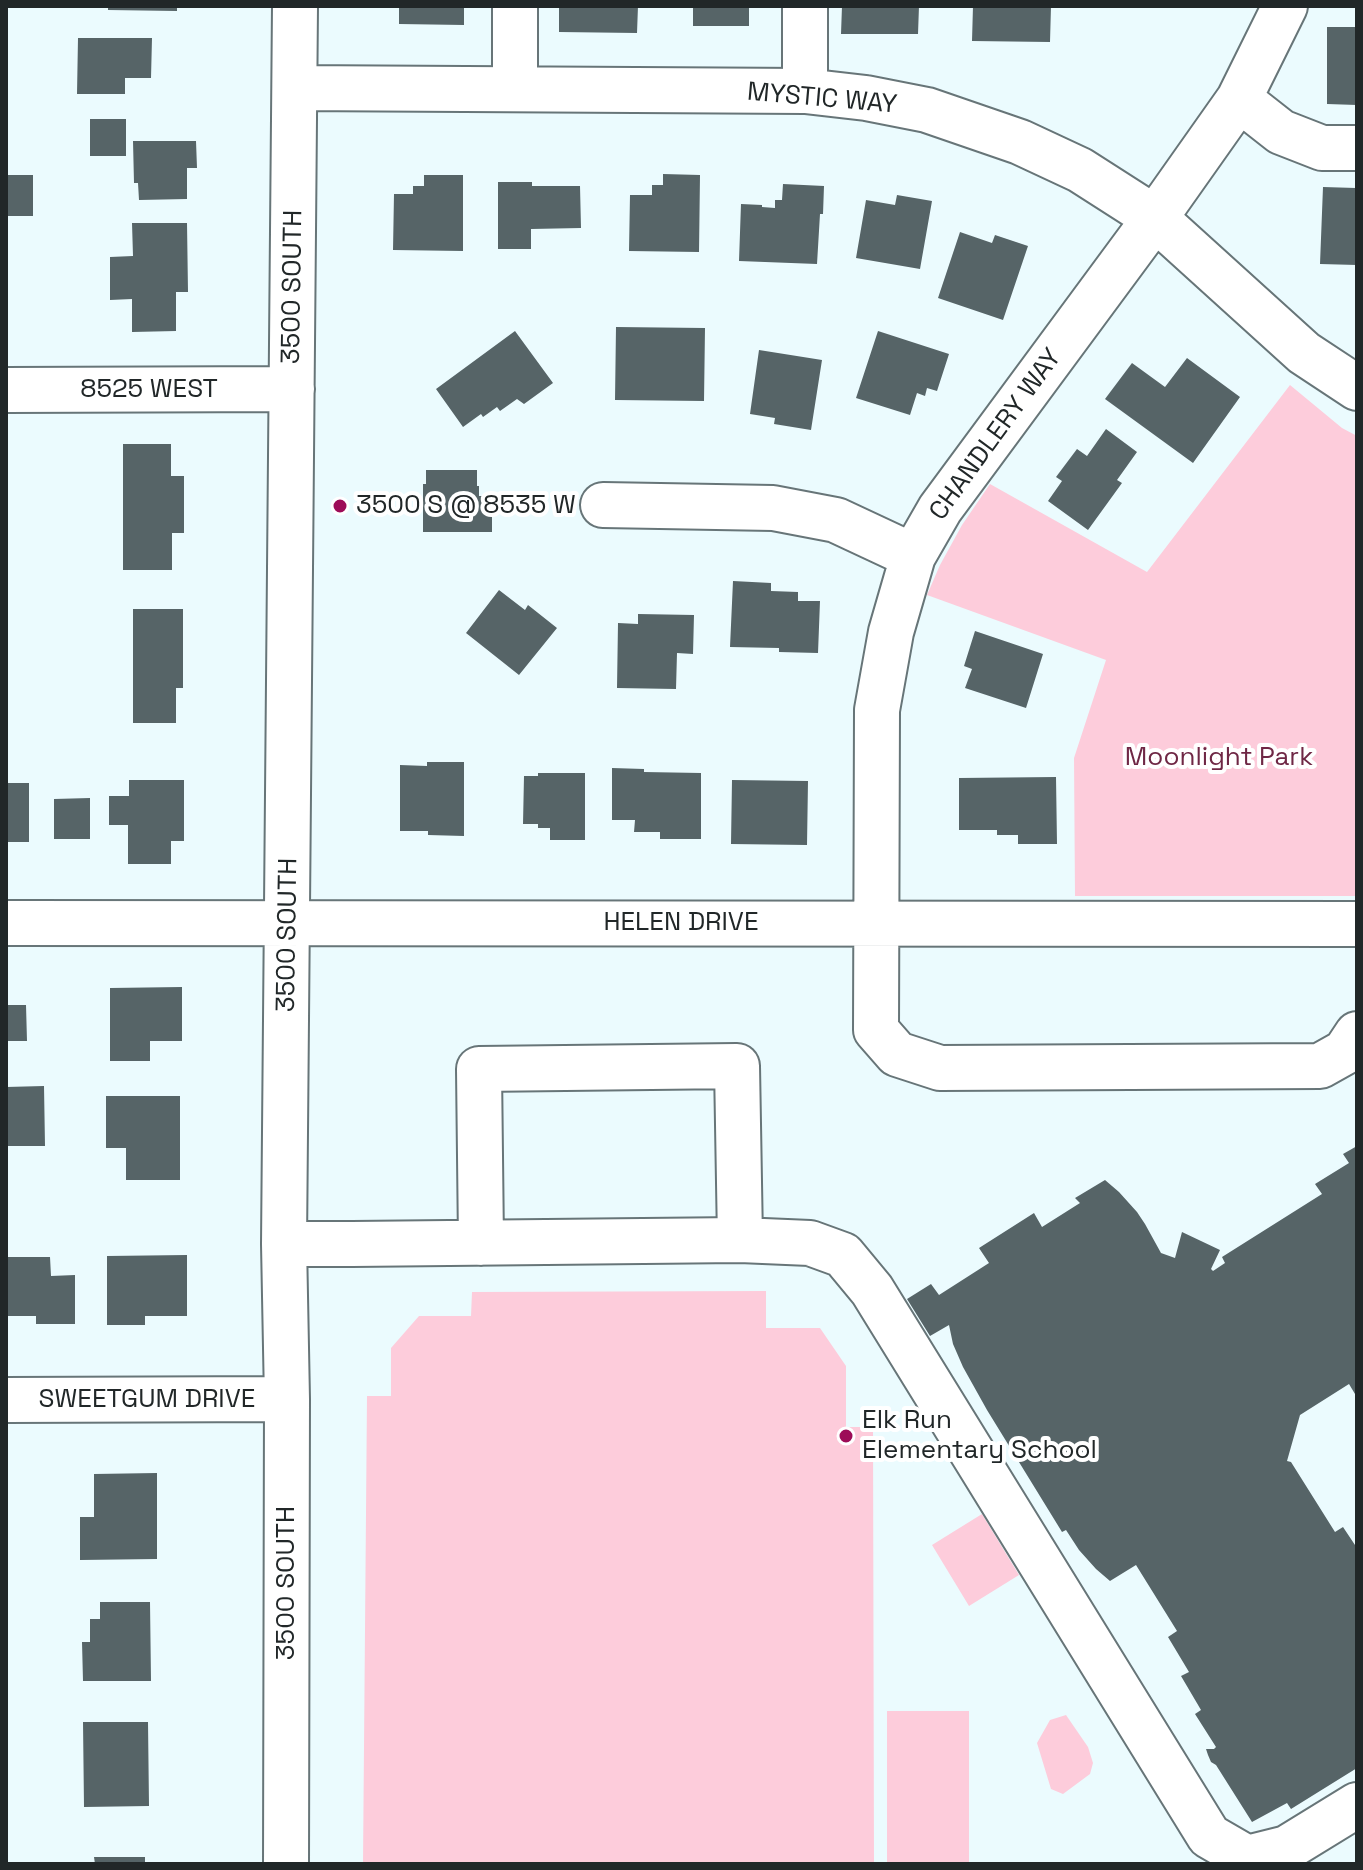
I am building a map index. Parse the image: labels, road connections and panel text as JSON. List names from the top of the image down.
{
  "streets": {
    "street": [
      "MYSTIC WAY",
      "3500 SOUTH",
      "8525 WEST",
      "CHANDLERY WAY",
      "HELEN DRIVE",
      "SWEETGUM DRIVE"
    ]
  },
  "crossings": [
    ["MYSTIC WAY", "3500 SOUTH"],
    ["MYSTIC WAY", "CHANDLERY WAY"],
    ["3500 SOUTH", "8525 WEST"],
    ["3500 SOUTH", "HELEN DRIVE"],
    ["3500 SOUTH", "SWEETGUM DRIVE"],
    ["CHANDLERY WAY", "HELEN DRIVE"]
  ],
  "parks": ["Moonlight Park"],
  "places": ["3500 S @ 8535 W", "Elk Run Elementary School"]
}
